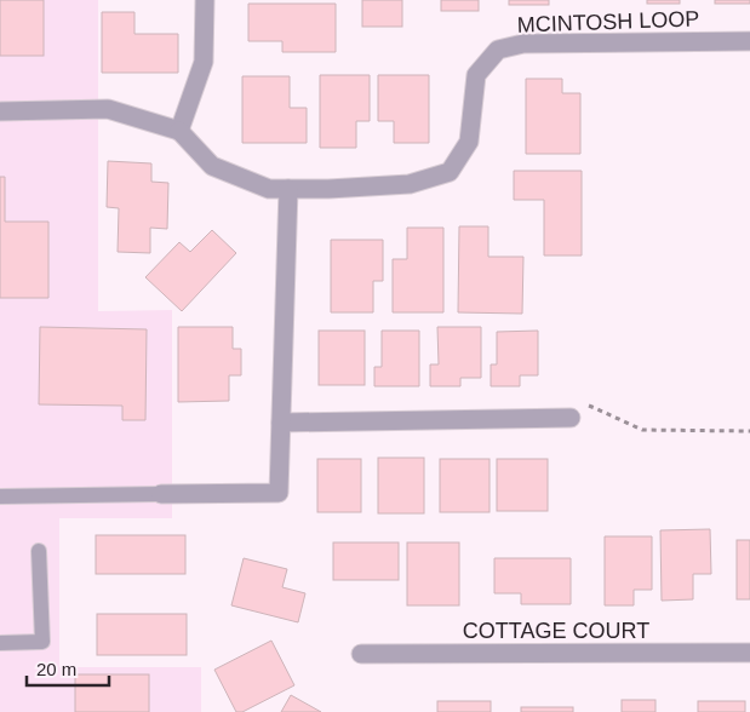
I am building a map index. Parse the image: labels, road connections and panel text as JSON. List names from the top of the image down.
{
  "streets": {
    "street": ["MCINTOSH LOOP", "COTTAGE COURT"]
  },
  "scale_bar": "20 m"
}
